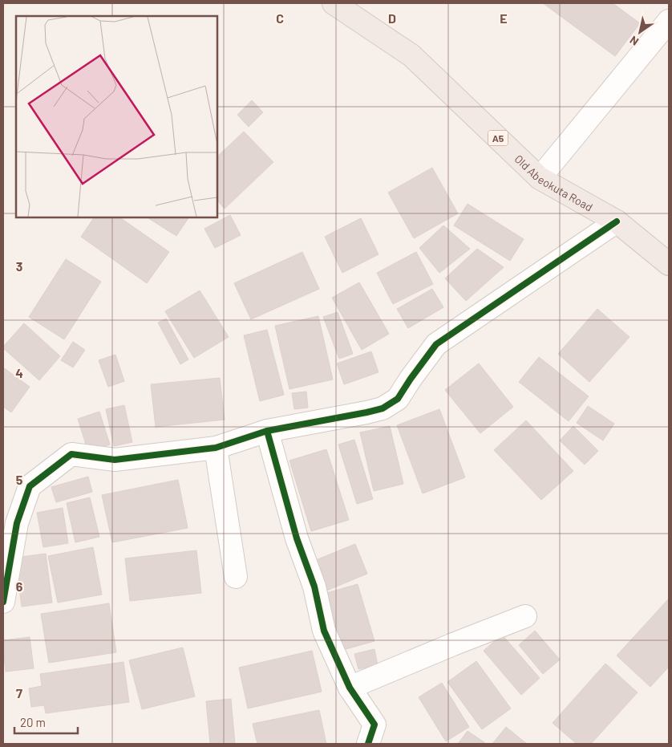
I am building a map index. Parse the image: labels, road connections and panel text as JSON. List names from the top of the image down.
{
  "streets": {
    "highway": ["A5", "Old Abeokuta Road"]
  },
  "scale_bar": "20 m",
  "north": "bottom left",
  "grid": {
    "columns": ["C", "D", "E"],
    "rows": [
      "3",
      "4",
      "5",
      "6",
      "7"
    ]
  }
}
